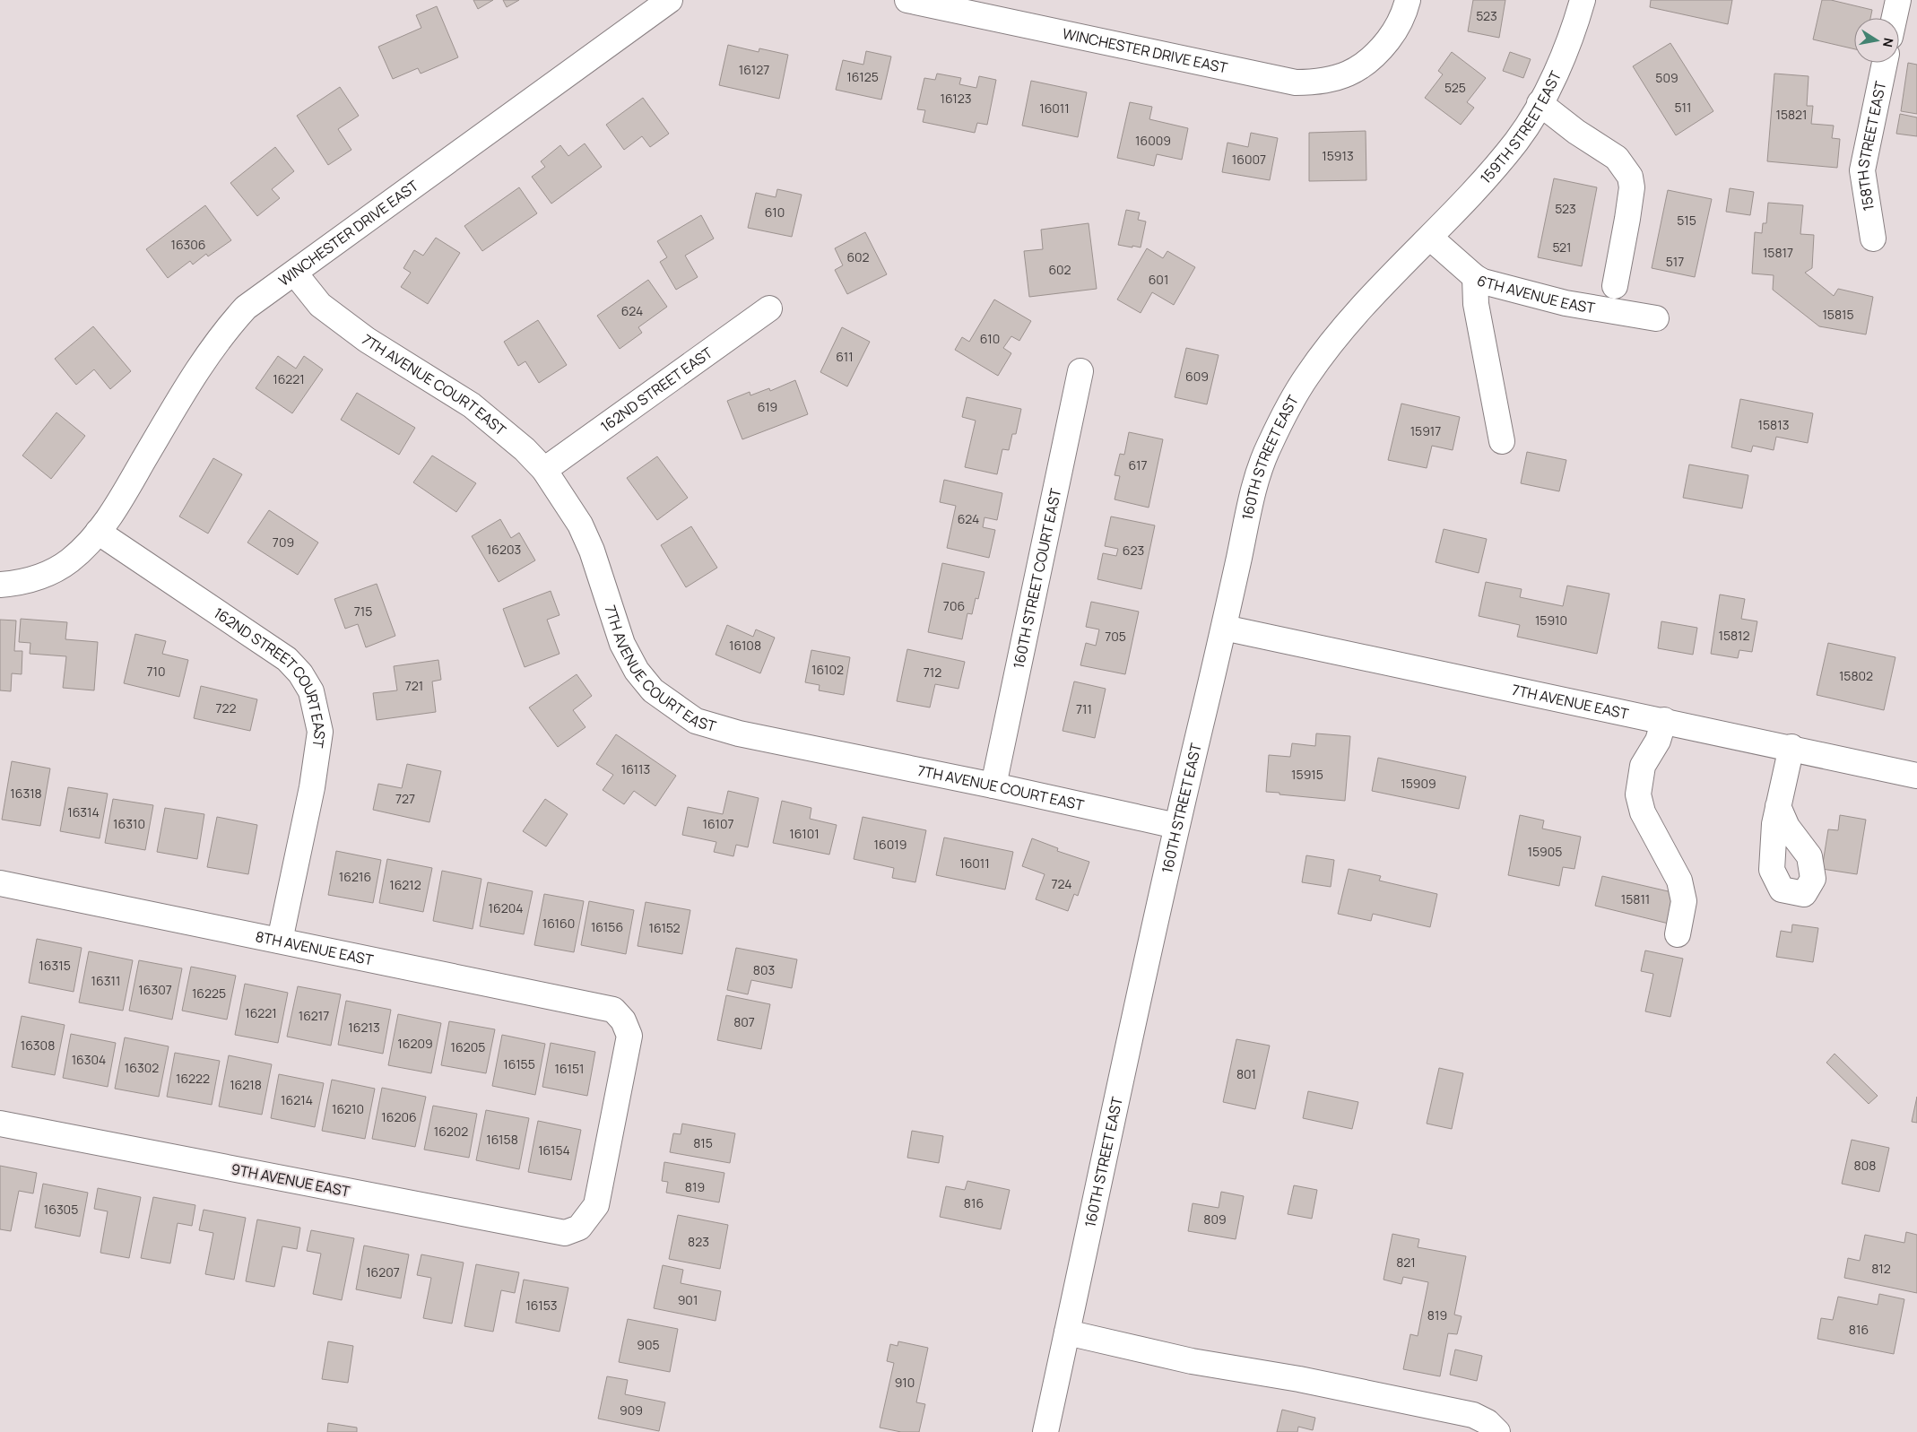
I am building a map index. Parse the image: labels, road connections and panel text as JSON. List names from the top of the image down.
{
  "streets": {
    "street": [
      "WINCHESTER DRIVE EAST",
      "159TH STREET EAST",
      "158TH STREET EAST",
      "6TH AVENUE EAST",
      "7TH AVENUE COURT EAST",
      "162ND STREET EAST",
      "160TH STREET EAST",
      "160TH STREET COURT EAST",
      "162ND STREET COURT EAST",
      "7TH AVENUE EAST",
      "8TH AVENUE EAST",
      "9TH AVENUE EAST"
    ]
  },
  "crossings": [
    ["WINCHESTER DRIVE EAST", "7TH AVENUE COURT EAST"],
    ["WINCHESTER DRIVE EAST", "162ND STREET COURT EAST"],
    ["159TH STREET EAST", "6TH AVENUE EAST"],
    ["159TH STREET EAST", "160TH STREET EAST"],
    ["6TH AVENUE EAST", "160TH STREET EAST"],
    ["7TH AVENUE COURT EAST", "162ND STREET EAST"],
    ["7TH AVENUE COURT EAST", "160TH STREET EAST"],
    ["7TH AVENUE COURT EAST", "160TH STREET COURT EAST"],
    ["160TH STREET EAST", "7TH AVENUE EAST"],
    ["162ND STREET COURT EAST", "8TH AVENUE EAST"],
    ["8TH AVENUE EAST", "9TH AVENUE EAST"]
  ],
  "house_numbers": [
    "523",
    "16127",
    "16125",
    "509",
    "525",
    "16123",
    "511",
    "16011",
    "15821",
    "16009",
    "15913",
    "16007",
    "523",
    "610",
    "515",
    "16306",
    "521",
    "15817",
    "602",
    "517",
    "602",
    "601",
    "624",
    "15815",
    "610",
    "611",
    "609",
    "16221",
    "619",
    "15813",
    "15917",
    "617",
    "624",
    "709",
    "16203",
    "623",
    "706",
    "715",
    "15910",
    "15812",
    "705",
    "16108",
    "16102",
    "710",
    "712",
    "15802",
    "721",
    "722",
    "711",
    "16113",
    "15915",
    "15909",
    "16318",
    "727",
    "16314",
    "16310",
    "16107",
    "16101",
    "16019",
    "15905",
    "16011",
    "16216",
    "724",
    "16212",
    "15811",
    "16204",
    "16160",
    "16156",
    "16152",
    "16315",
    "803",
    "16311",
    "16307",
    "16225",
    "16221",
    "16217",
    "807",
    "16213",
    "16209",
    "16308",
    "16205",
    "16304",
    "16155",
    "16302",
    "16151",
    "801",
    "16222",
    "16218",
    "16214",
    "16210",
    "16206",
    "16202",
    "16158",
    "815",
    "16154",
    "808",
    "819",
    "816",
    "16305",
    "809",
    "823",
    "821",
    "812",
    "16207",
    "901",
    "16153",
    "819",
    "816",
    "905",
    "910",
    "909"
  ],
  "north": "right"
}
